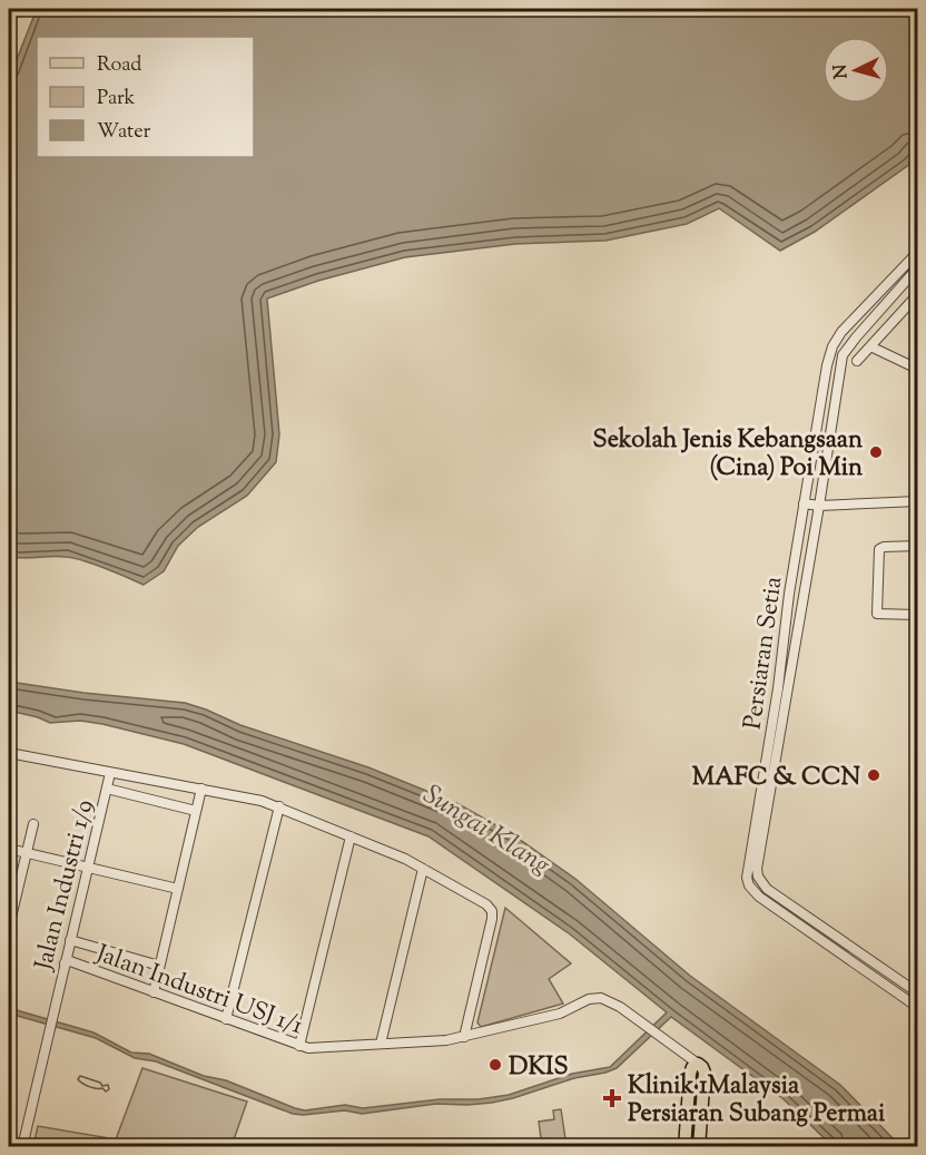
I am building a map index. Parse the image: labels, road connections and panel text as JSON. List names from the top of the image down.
{
  "streets": {
    "street": ["Persiaran Setia", "Jalan Industri 1/9", "Jalan Industri USJ 1/1"]
  },
  "crossings": [
    ["Jalan Industri 1/9", "Jalan Industri USJ 1/1"]
  ],
  "water": ["Sungai Klang"],
  "places": {
    "other": ["Sekolah Jenis Kebangsaan (Cina) Poi Min", "MAFC & CCN", "DKIS"],
    "health": ["Klinik 1Malaysia Persiaran Subang Permai"]
  },
  "legend": ["Road", "Park", "Water"],
  "north": "left"
}
